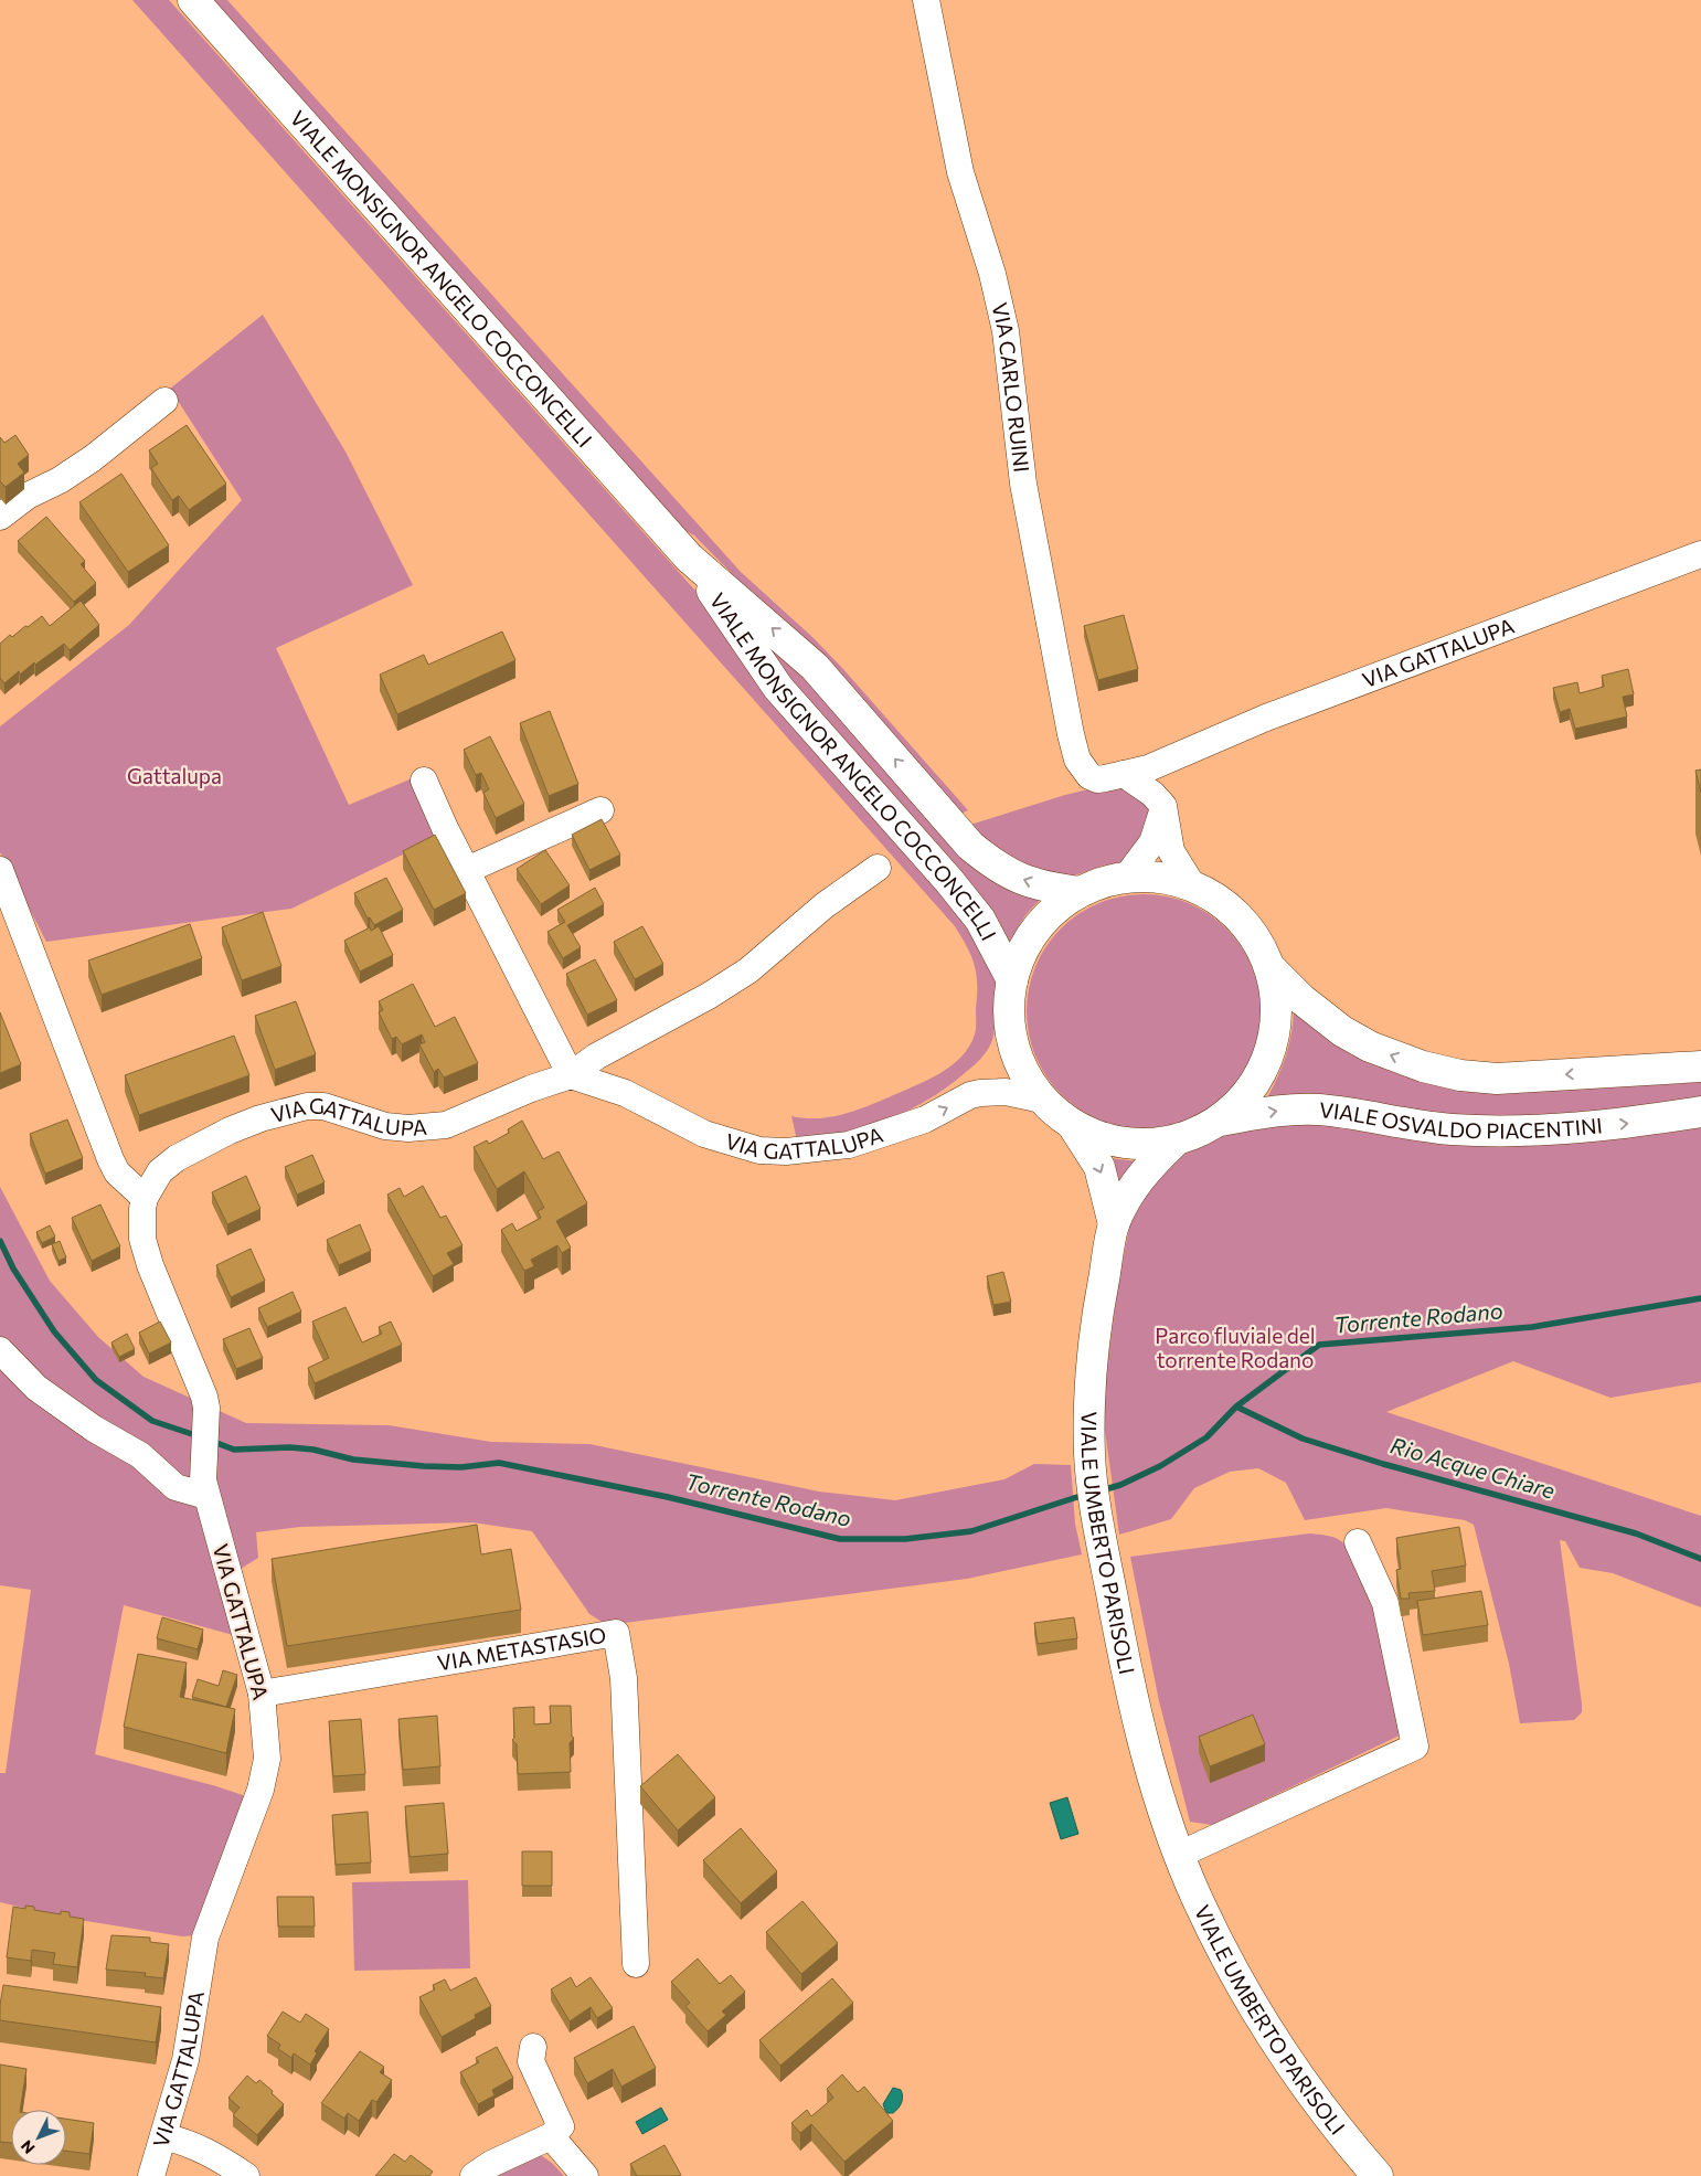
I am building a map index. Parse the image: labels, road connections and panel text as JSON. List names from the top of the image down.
{
  "streets": {
    "main road": ["VIALE MONSIGNOR ANGELO COCCONCELLI", "VIALE OSVALDO PIACENTINI", "VIALE UMBERTO PARISOLI"],
    "street": ["VIA CARLO RUINI", "VIA GATTALUPA", "VIA METASTASIO"]
  },
  "crossings": [
    ["VIA CARLO RUINI", "VIA GATTALUPA"],
    ["VIA GATTALUPA", "VIA METASTASIO"]
  ],
  "water": ["Torrente Rodano", "Rio Acque Chiare"],
  "parks": ["Gattalupa", "Parco fluviale del torrente Rodano"],
  "north": "bottom left"
}
